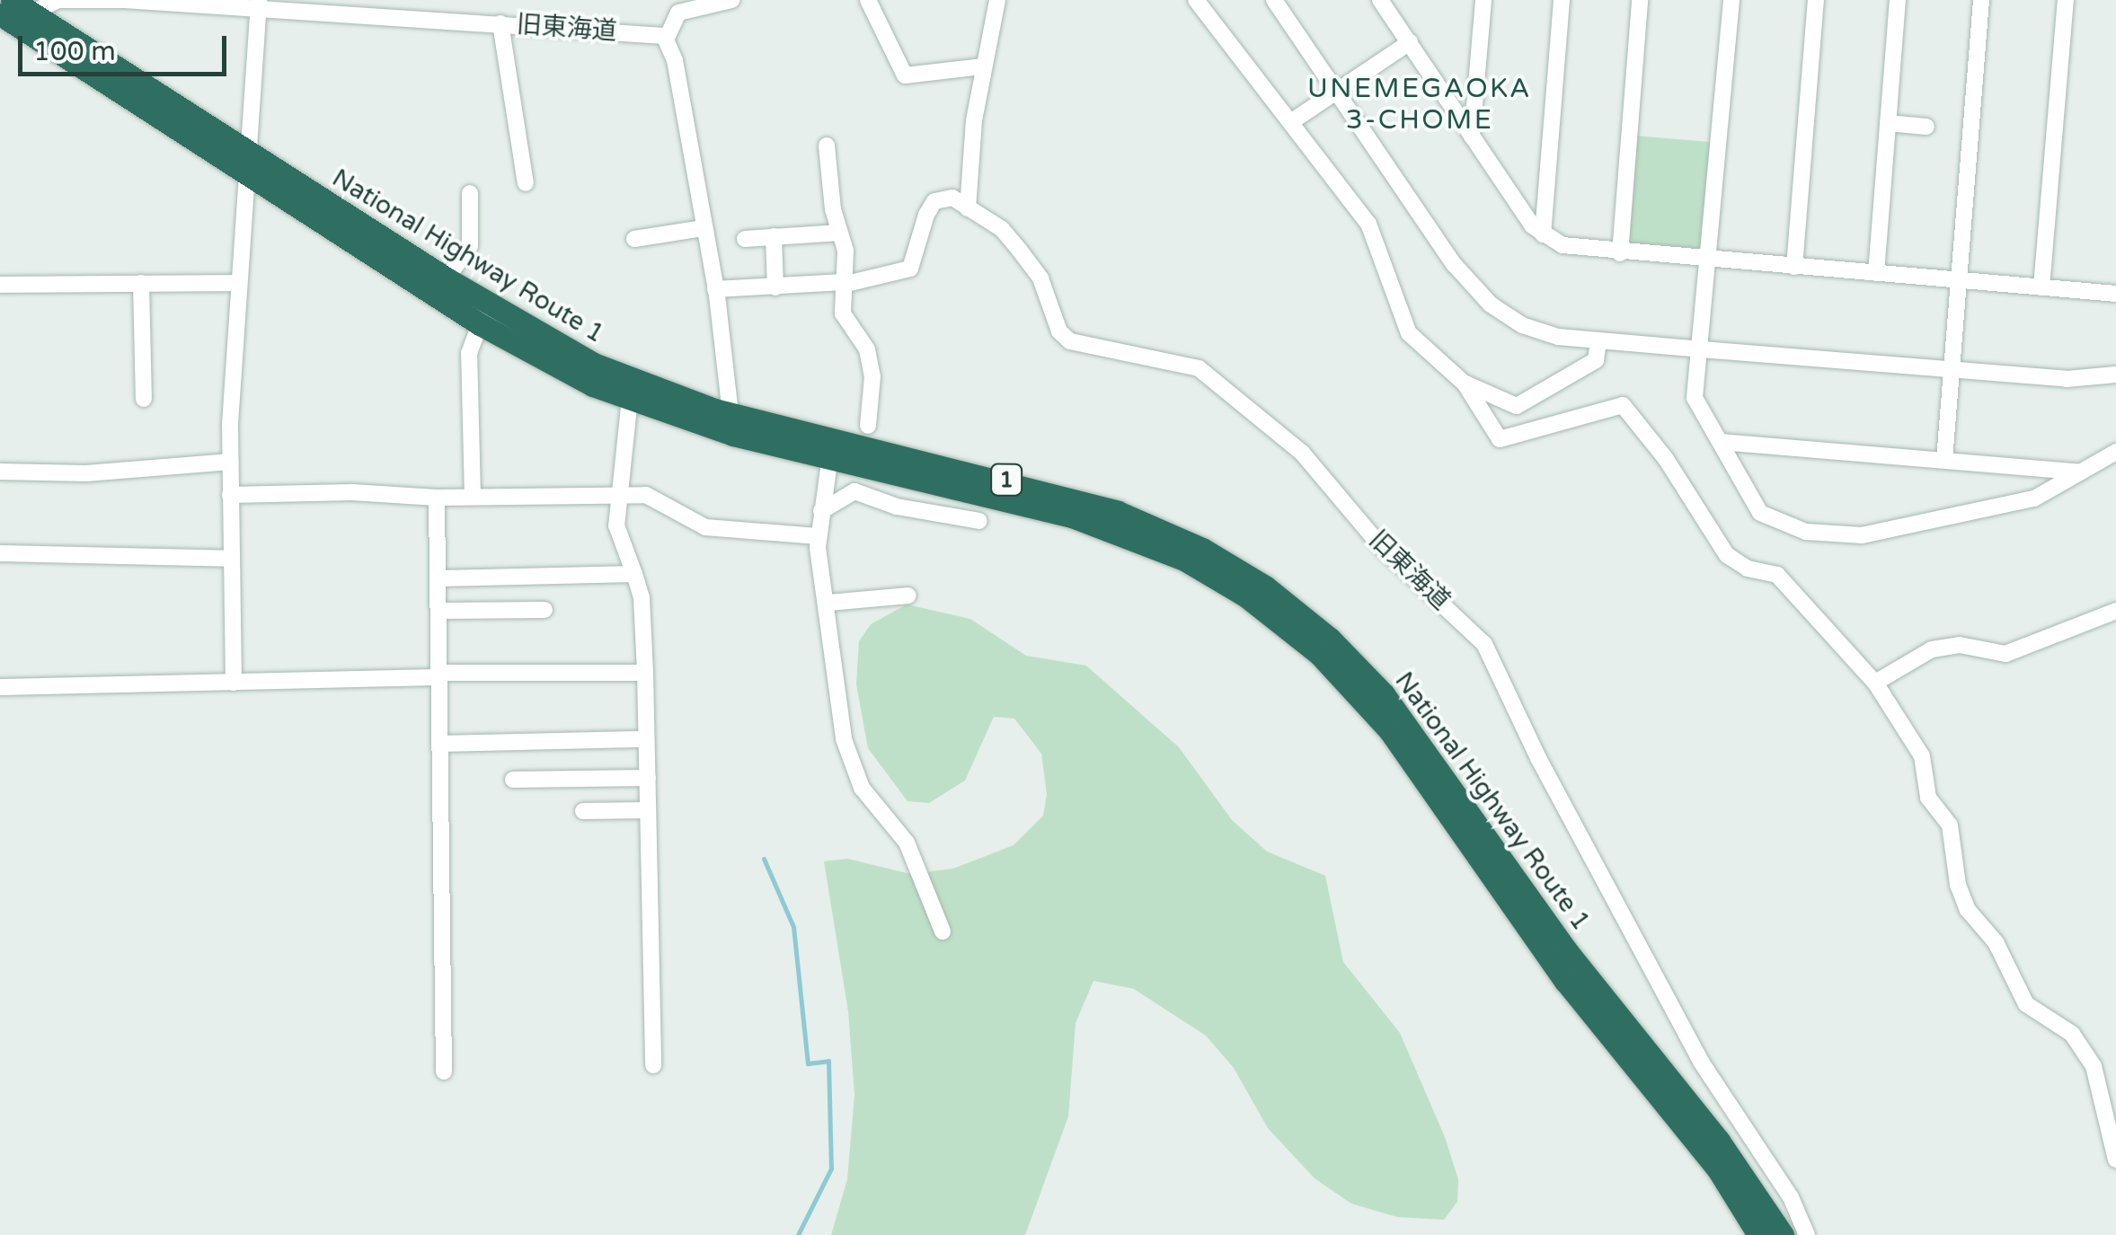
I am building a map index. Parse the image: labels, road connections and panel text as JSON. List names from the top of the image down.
{
  "streets": {
    "highway": ["National Highway Route 1", "1"],
    "street": ["旧東海道"]
  },
  "crossings": [
    ["旧東海道", "National Highway Route 1"]
  ],
  "districts": ["UNEMEGAOKA 3-CHOME"],
  "scale_bar": "100 m"
}
